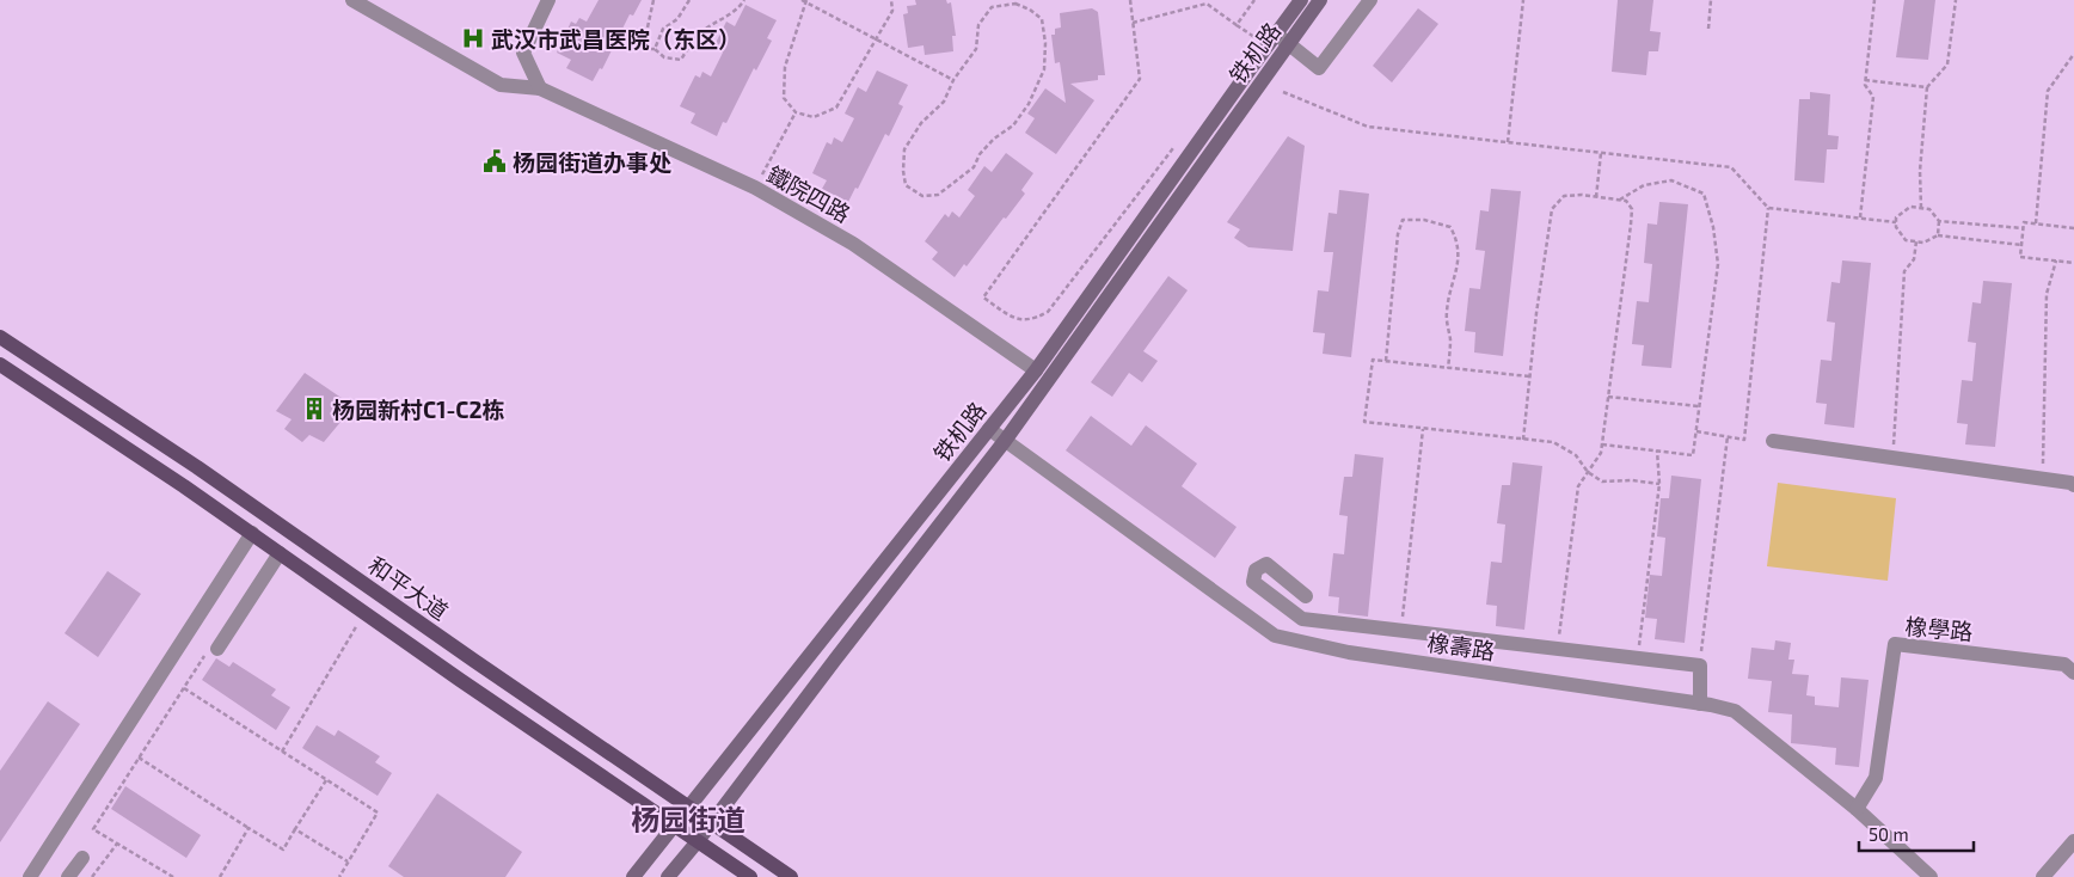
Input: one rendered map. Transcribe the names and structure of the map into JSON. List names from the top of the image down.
{
  "streets": {
    "main road": ["铁机路", "和平大道"],
    "street": ["鐵院四路", "橡學路", "橡壽路"]
  },
  "crossings": [
    ["铁机路", "鐵院四路"],
    ["铁机路", "和平大道"],
    ["铁机路", "橡壽路"],
    ["橡學路", "橡壽路"]
  ],
  "districts": ["杨园街道"],
  "places": {
    "hospital": ["武汉市武昌医院（东区）"],
    "public building": ["杨园街道办事处"],
    "building": ["杨园新村C1-C2栋"]
  },
  "scale_bar": "50 m"
}
